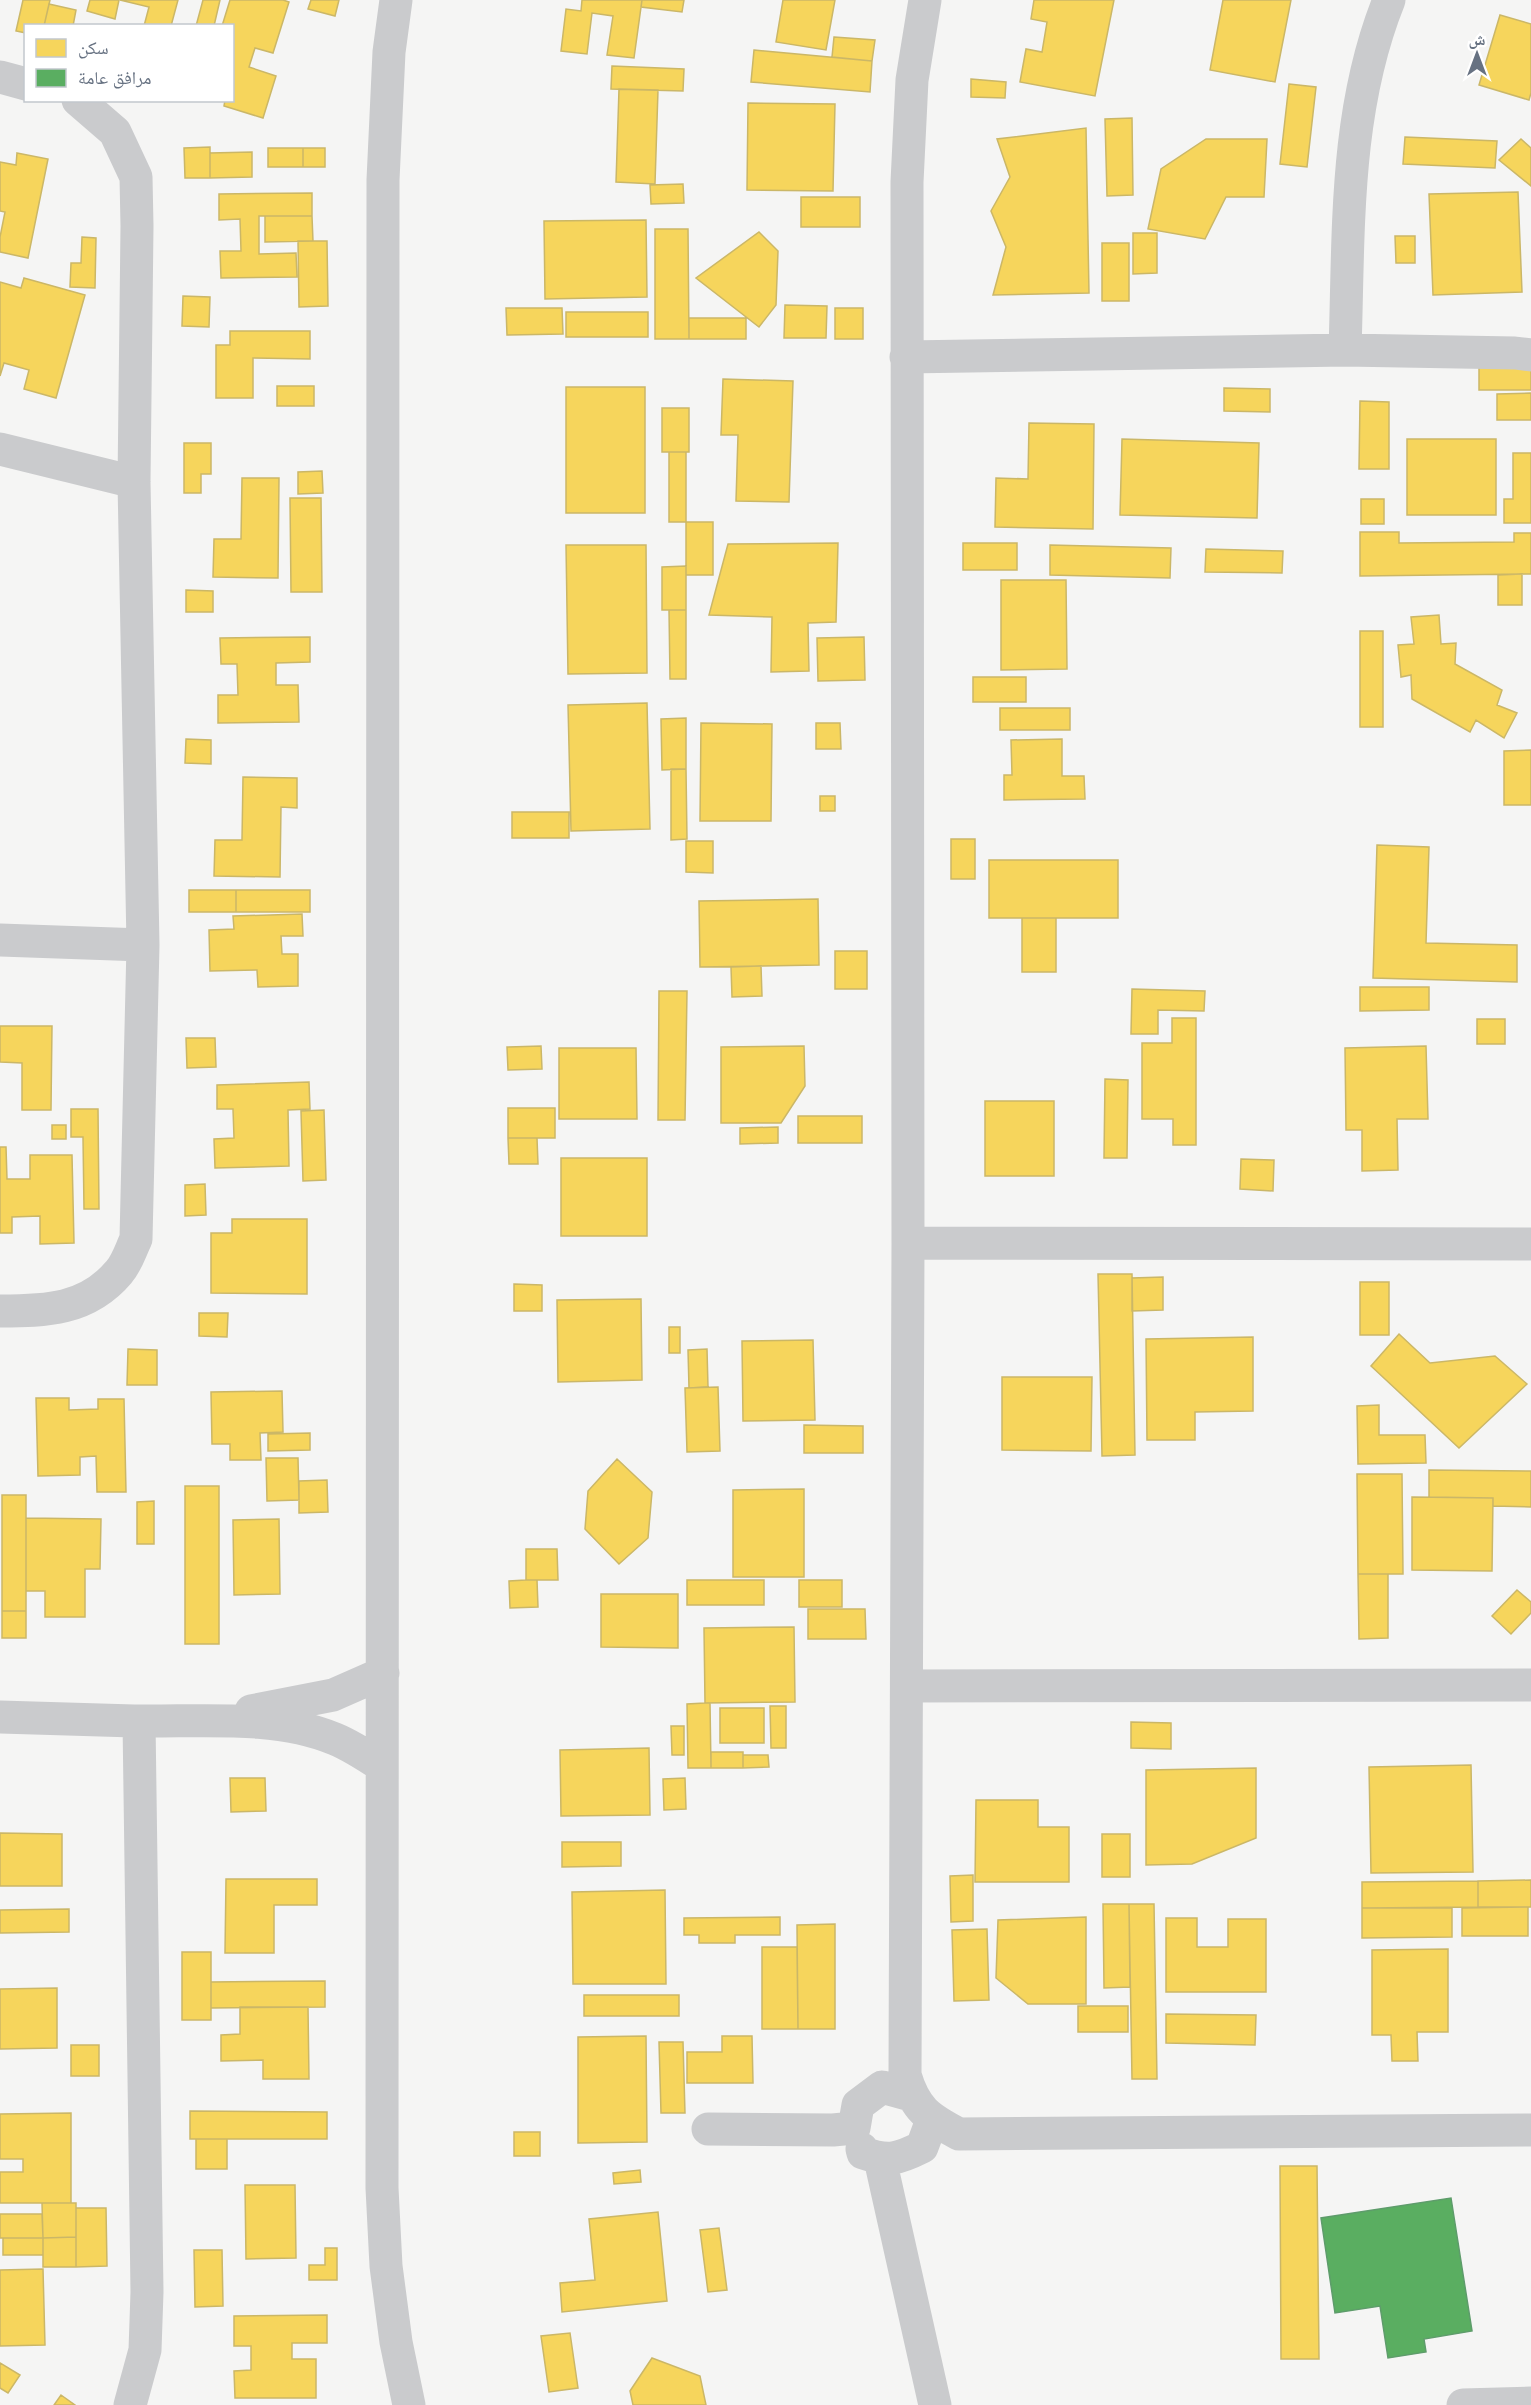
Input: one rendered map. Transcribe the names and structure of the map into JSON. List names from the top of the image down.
{
  "legend": ["سكن", "مرافق عامة"],
  "north": "top"
}
